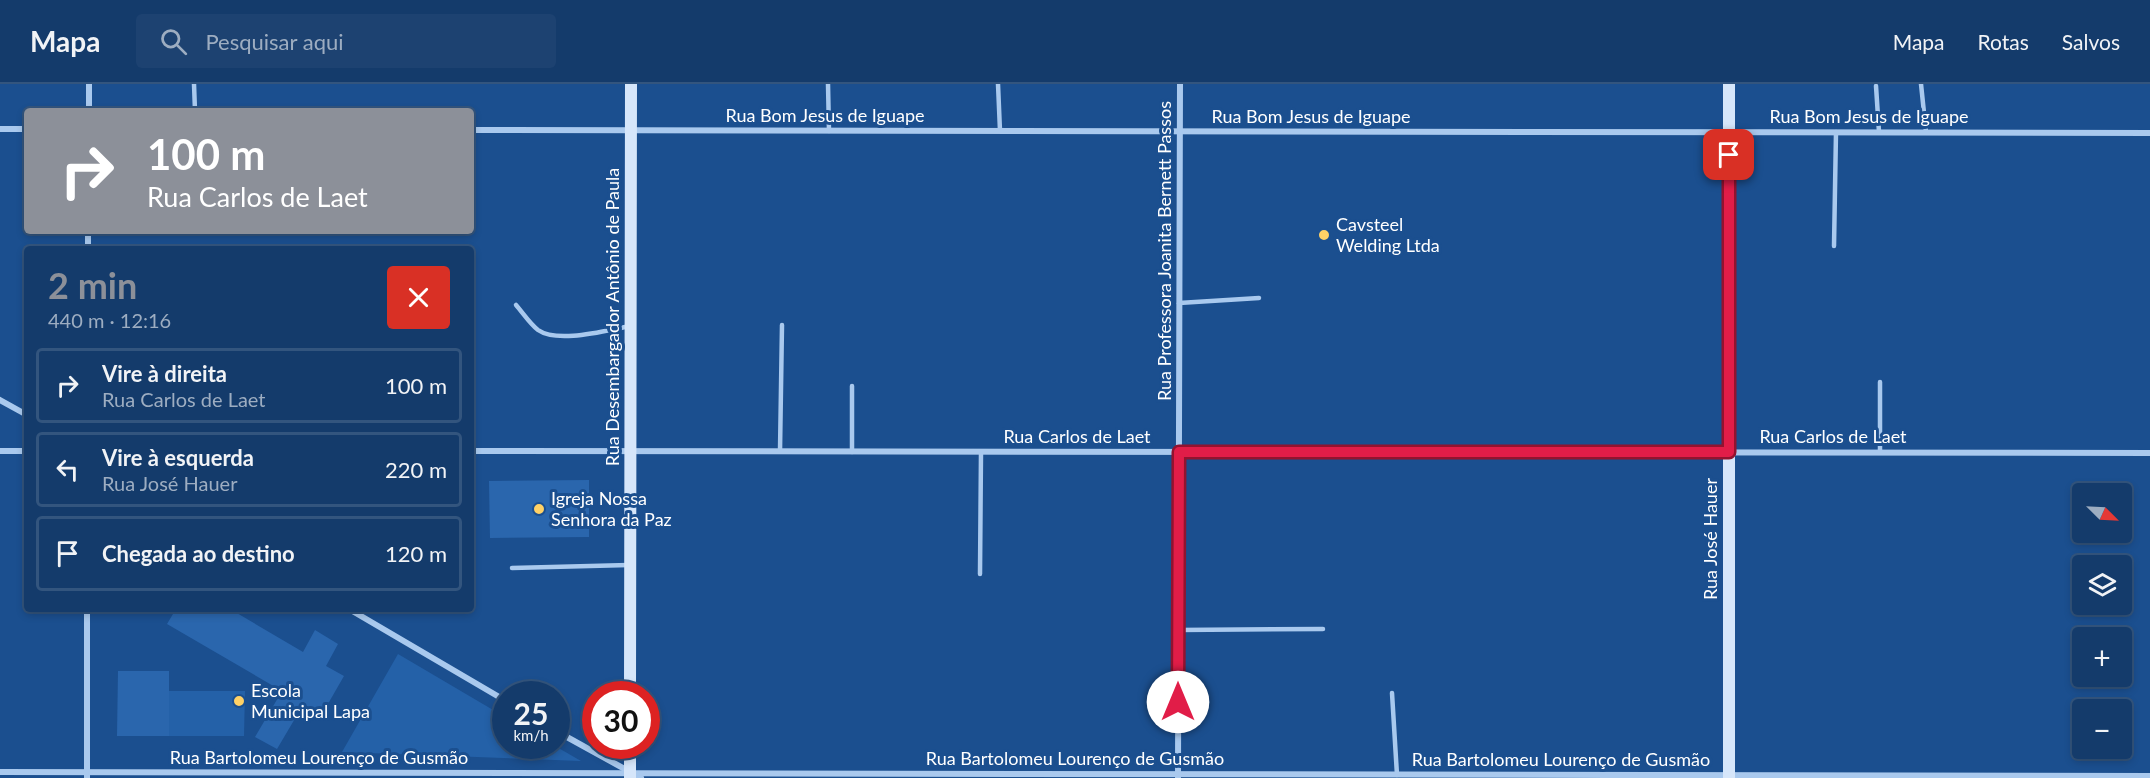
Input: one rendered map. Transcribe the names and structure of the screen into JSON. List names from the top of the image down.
{
  "streets": {
    "main road": ["Rua Desembargador Antônio de Paula", "Rua José Hauer"],
    "street": [
      "Rua Bom Jesus de Iguape",
      "Rua Professora Joanita Bernett Passos",
      "Rua Carlos de Laet",
      "Rua Bartolomeu Lourenço de Gusmão"
    ]
  },
  "crossings": [
    ["Rua Bom Jesus de Iguape", "Rua Professora Joanita Bernett Passos"],
    ["Rua Bom Jesus de Iguape", "Rua Desembargador Antônio de Paula"],
    ["Rua Bom Jesus de Iguape", "Rua José Hauer"],
    ["Rua Professora Joanita Bernett Passos", "Rua Carlos de Laet"],
    ["Rua Professora Joanita Bernett Passos", "Rua Bartolomeu Lourenço de Gusmão"],
    ["Rua Desembargador Antônio de Paula", "Rua Carlos de Laet"],
    ["Rua Carlos de Laet", "Rua José Hauer"],
    ["Rua José Hauer", "Rua Bartolomeu Lourenço de Gusmão"]
  ],
  "places": ["Cavsteel Welding Ltda", "Igreja Nossa Senhora da Paz", "Escola Municipal Lapa"],
  "north": "bottom right",
  "page": {
    "header": "Mapa",
    "search": "Pesquisar aqui",
    "nav": ["Mapa", "Rotas", "Salvos"],
    "turn": ["100 m", "Rua Carlos de Laet"],
    "heading": ["2 min", "440 m · 12:16"],
    "list": [
      {
        "name": "Vire à direita",
        "note": "Rua Carlos de Laet",
        "value": "100 m"
      },
      {
        "name": "Vire à esquerda",
        "note": "Rua José Hauer",
        "value": "220 m"
      },
      {
        "name": "Chegada ao destino",
        "value": "120 m"
      }
    ],
    "map_buttons": ["+", "−"],
    "speed": "25 km/h",
    "limit": "30"
  }
}
